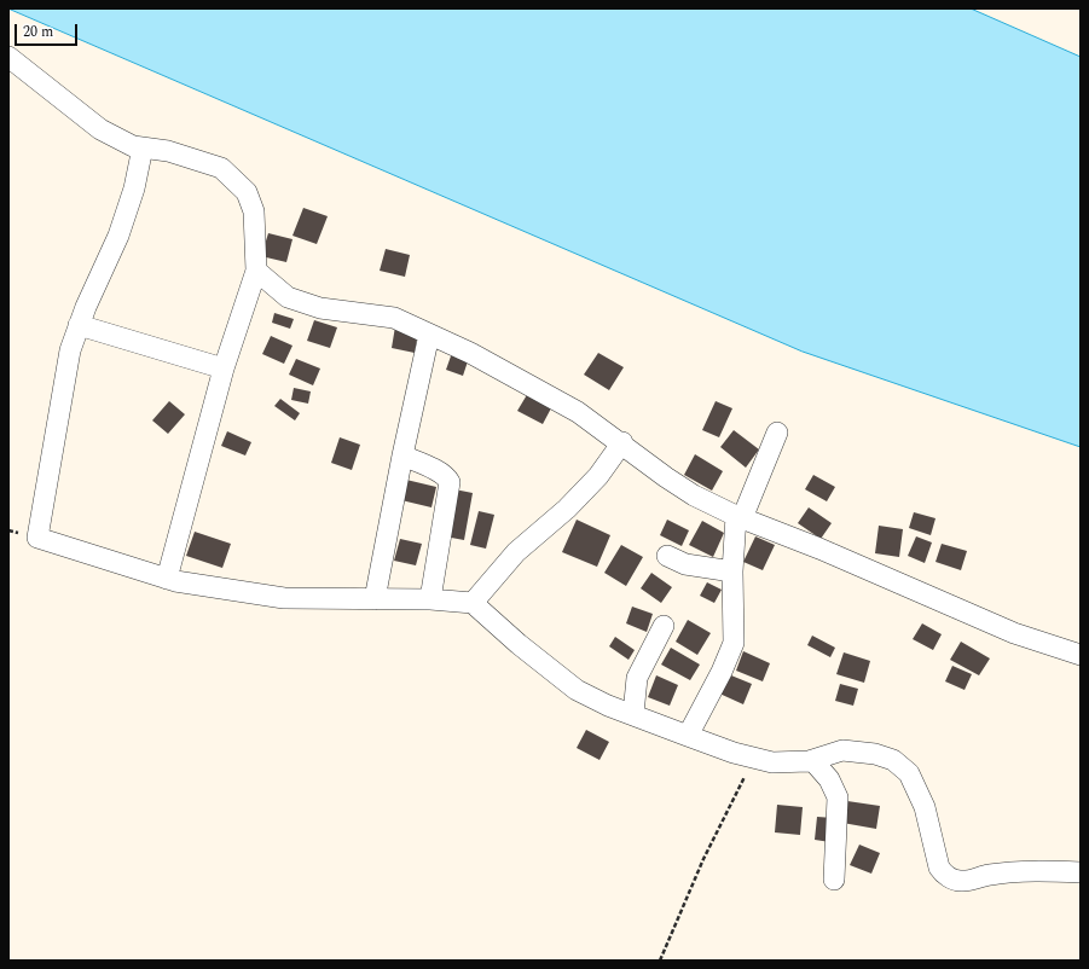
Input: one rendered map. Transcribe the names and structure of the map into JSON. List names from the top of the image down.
{
  "scale_bar": "20 m"
}
